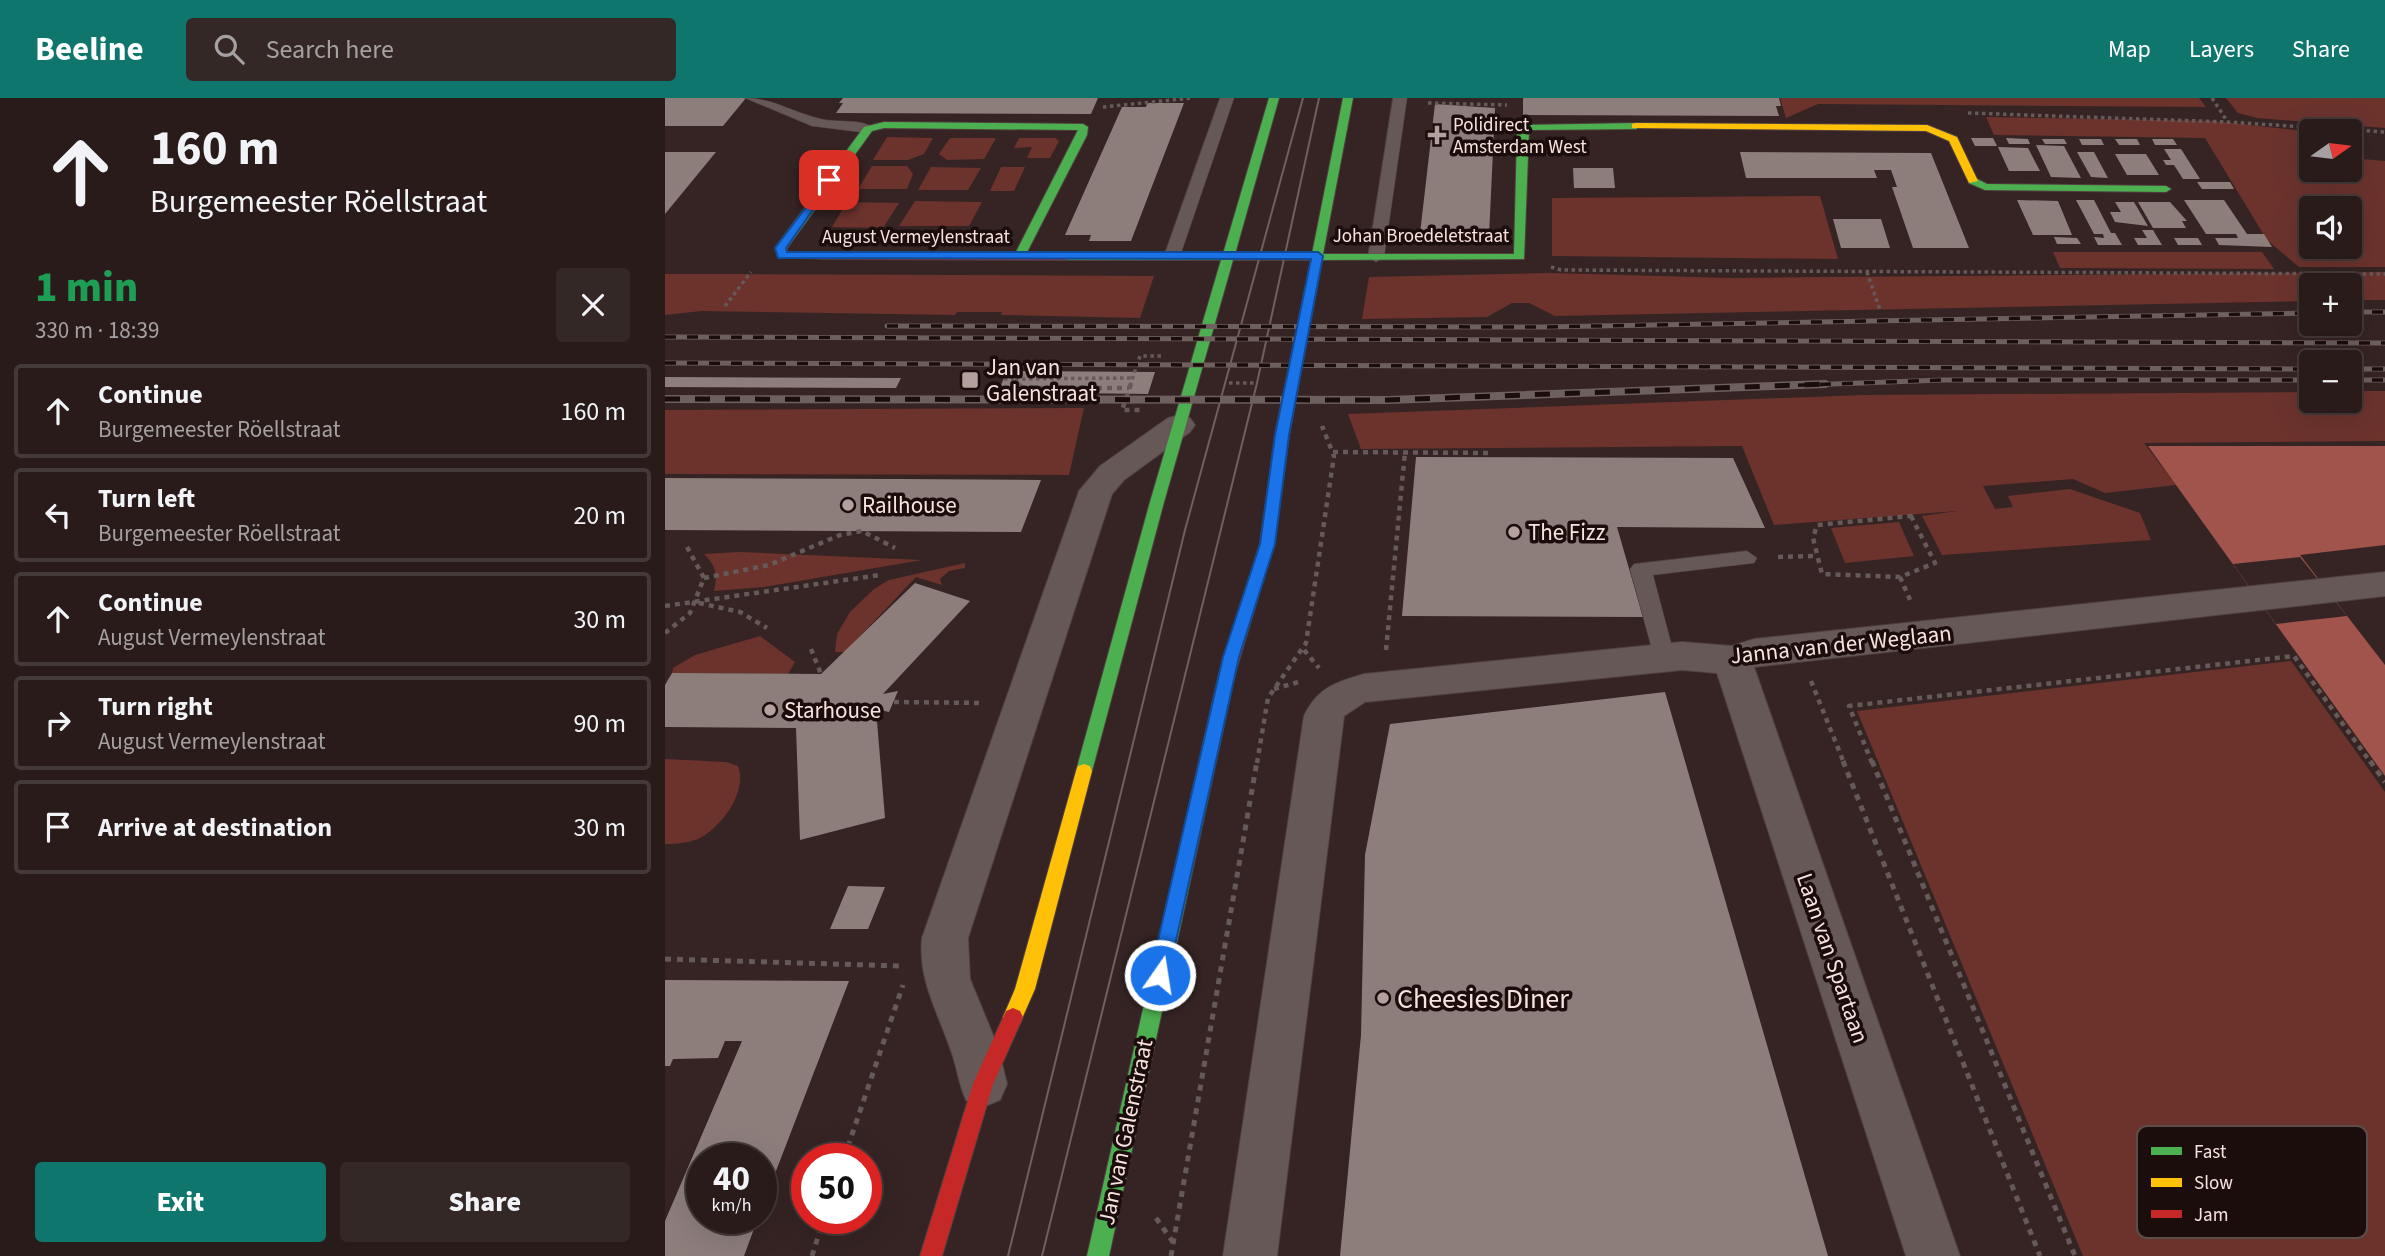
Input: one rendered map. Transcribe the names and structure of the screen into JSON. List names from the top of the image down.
{
  "streets": {
    "main road": ["Johan Broedeletstraat", "August Vermeylenstraat", "Jan van Galenstraat"],
    "street": ["Janna van der Weglaan", "Laan van Spartaan"]
  },
  "crossings": [
    ["Johan Broedeletstraat", "August Vermeylenstraat"],
    ["Johan Broedeletstraat", "Jan van Galenstraat"],
    ["Janna van der Weglaan", "Laan van Spartaan"]
  ],
  "places": {
    "health": ["Polidirect Amsterdam West"],
    "transit": ["Jan van Galenstraat"],
    "other": [
      "Railhouse",
      "The Fizz",
      "Starhouse",
      "Cheesies Diner"
    ]
  },
  "legend": ["Fast", "Slow", "Jam"],
  "north": "right",
  "page": {
    "header": "Beeline",
    "search": "Search here",
    "nav": ["Map", "Layers", "Share"],
    "turn": ["160 m", "Burgemeester Röellstraat"],
    "map_buttons": ["+", "−"],
    "heading": ["1 min", "330 m · 18:39"],
    "list": [
      {
        "name": "Continue",
        "note": "Burgemeester Röellstraat",
        "value": "160 m"
      },
      {
        "name": "Turn left",
        "note": "Burgemeester Röellstraat",
        "value": "20 m"
      },
      {
        "name": "Continue",
        "note": "August Vermeylenstraat",
        "value": "30 m"
      },
      {
        "name": "Turn right",
        "note": "August Vermeylenstraat",
        "value": "90 m"
      },
      {
        "name": "Arrive at destination",
        "value": "30 m"
      }
    ],
    "speed": "40 km/h",
    "limit": "50",
    "buttons": ["Exit", "Share"]
  }
}
